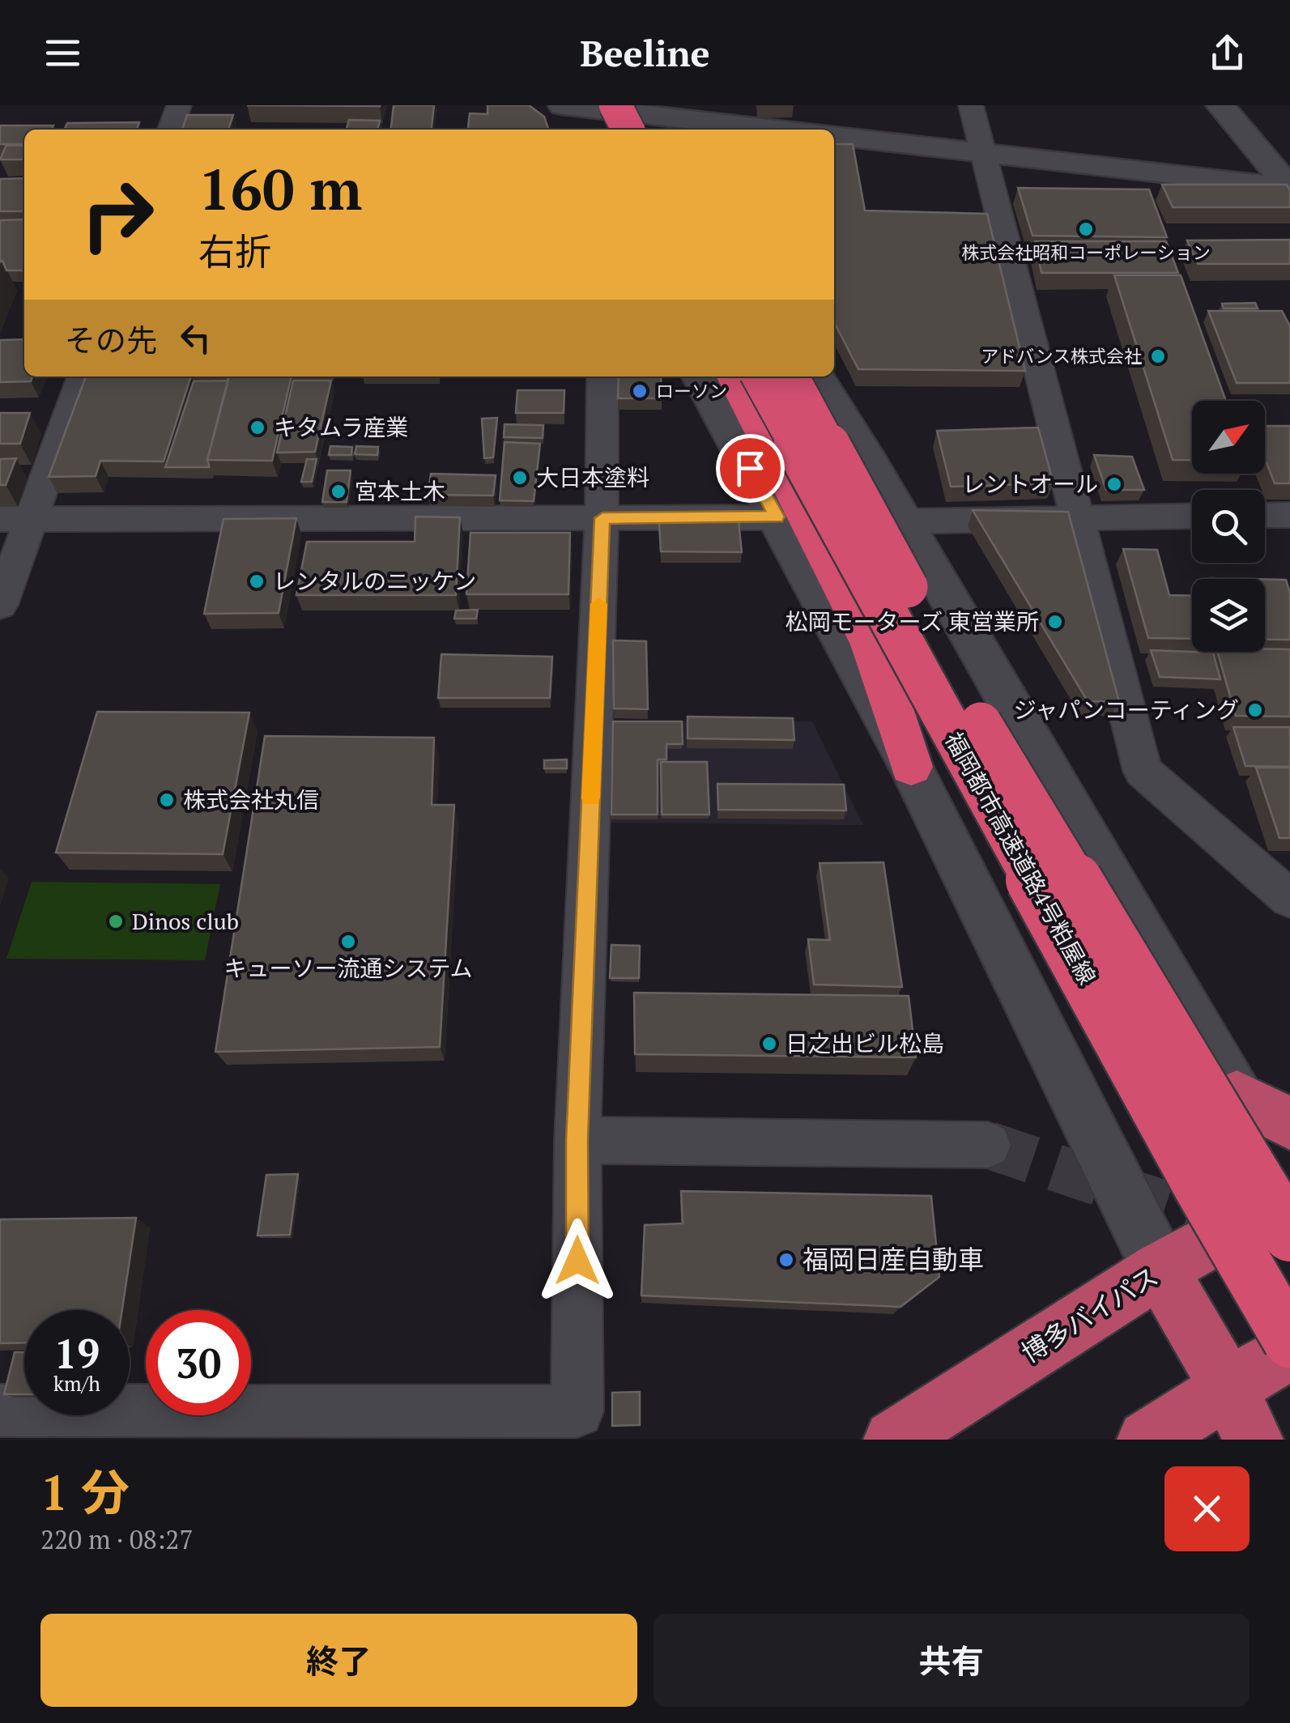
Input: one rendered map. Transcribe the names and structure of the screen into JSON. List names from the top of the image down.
{
  "streets": {
    "highway": ["福岡都市高速道路4号粕屋線", "博多バイパス"]
  },
  "places": [
    "株式会社昭和コーポレーション",
    "アドバンス株式会社",
    "ローソン",
    "キタムラ産業",
    "大日本塗料",
    "レントオール",
    "宮本土木",
    "レンタルのニッケン",
    "松岡モーターズ 東営業所",
    "ジャパンコーティング",
    "株式会社丸信",
    "Dinos club",
    "キューソー流通システム",
    "日之出ビル松島",
    "福岡日産自動車"
  ],
  "north": "top right",
  "page": {
    "header": "Beeline",
    "turn": ["160 m", "右折"],
    "then": "その先",
    "speed": "19 km/h",
    "limit": "30",
    "heading": ["1 分", "220 m · 08:27"],
    "buttons": ["終了", "共有"]
  }
}
